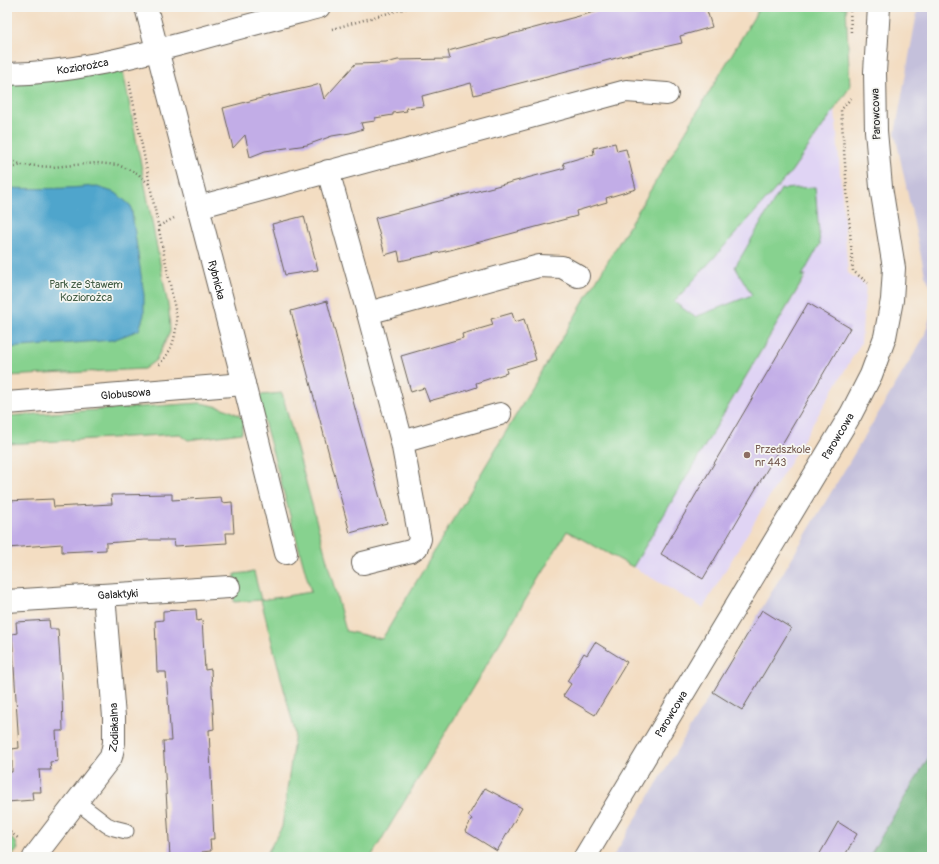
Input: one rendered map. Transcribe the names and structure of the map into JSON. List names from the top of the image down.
{
  "streets": {
    "street": [
      "Koziorożca",
      "Parowcowa",
      "Rybnicka",
      "Globusowa",
      "Galaktyki",
      "Zodiakalna"
    ]
  },
  "crossings": [
    ["Koziorożca", "Rybnicka"],
    ["Rybnicka", "Globusowa"],
    ["Galaktyki", "Zodiakalna"]
  ],
  "parks": ["Park ze Stawem Koziorożca"],
  "places": ["Przedszkole nr 443"]
}
